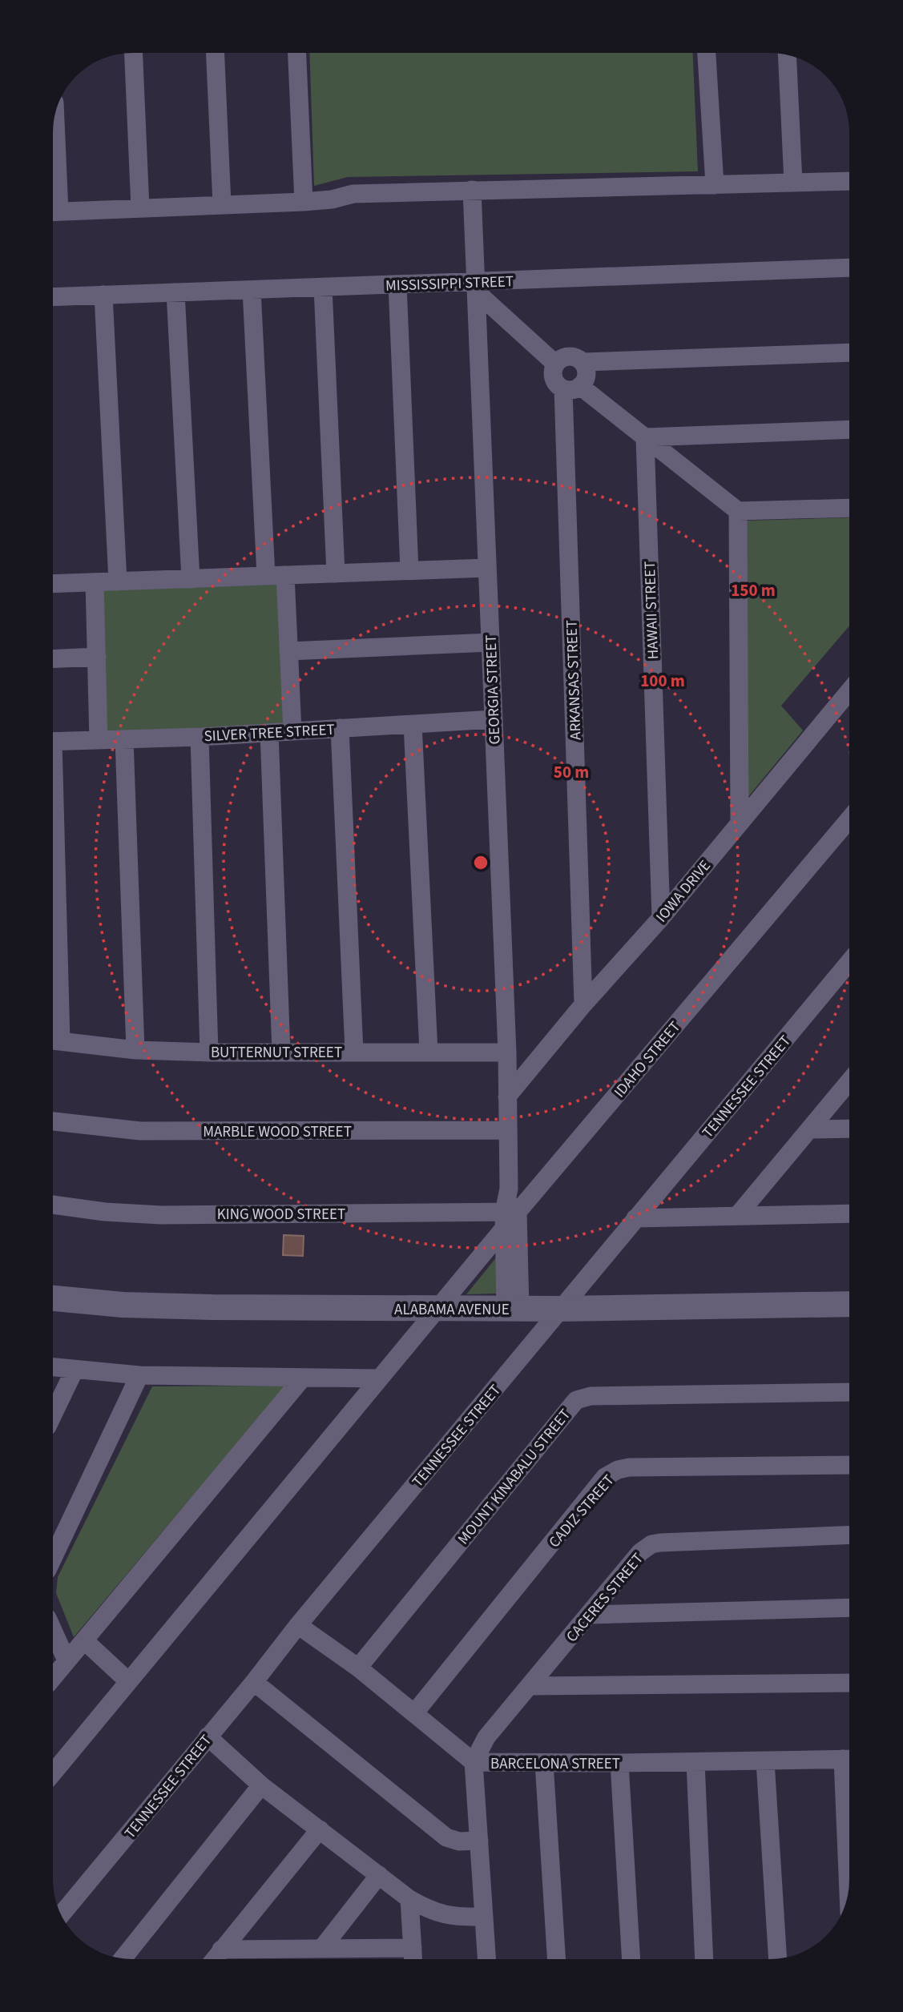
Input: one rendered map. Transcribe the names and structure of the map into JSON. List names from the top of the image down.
{
  "streets": {
    "street": [
      "MISSISSIPPI STREET",
      "HAWAII STREET",
      "ARKANSAS STREET",
      "GEORGIA STREET",
      "SILVER TREE STREET",
      "IOWA DRIVE",
      "BUTTERNUT STREET",
      "IDAHO STREET",
      "TENNESSEE STREET",
      "MARBLE WOOD STREET",
      "KING WOOD STREET",
      "ALABAMA AVENUE",
      "MOUNT KINABALU STREET",
      "CADIZ STREET",
      "CACERES STREET",
      "BARCELONA STREET"
    ]
  },
  "crossings": [
    ["MISSISSIPPI STREET", "GEORGIA STREET"],
    ["HAWAII STREET", "IOWA DRIVE"],
    ["ARKANSAS STREET", "IOWA DRIVE"],
    ["GEORGIA STREET", "SILVER TREE STREET"],
    ["GEORGIA STREET", "IOWA DRIVE"],
    ["GEORGIA STREET", "BUTTERNUT STREET"],
    ["GEORGIA STREET", "IDAHO STREET"],
    ["GEORGIA STREET", "MARBLE WOOD STREET"],
    ["GEORGIA STREET", "KING WOOD STREET"],
    ["GEORGIA STREET", "ALABAMA AVENUE"],
    ["IDAHO STREET", "KING WOOD STREET"],
    ["IDAHO STREET", "ALABAMA AVENUE"],
    ["TENNESSEE STREET", "ALABAMA AVENUE"],
    ["TENNESSEE STREET", "BARCELONA STREET"],
    ["MOUNT KINABALU STREET", "BARCELONA STREET"],
    ["CADIZ STREET", "BARCELONA STREET"],
    ["CACERES STREET", "BARCELONA STREET"]
  ],
  "rings": ["150 m", "100 m", "50 m"]
}
